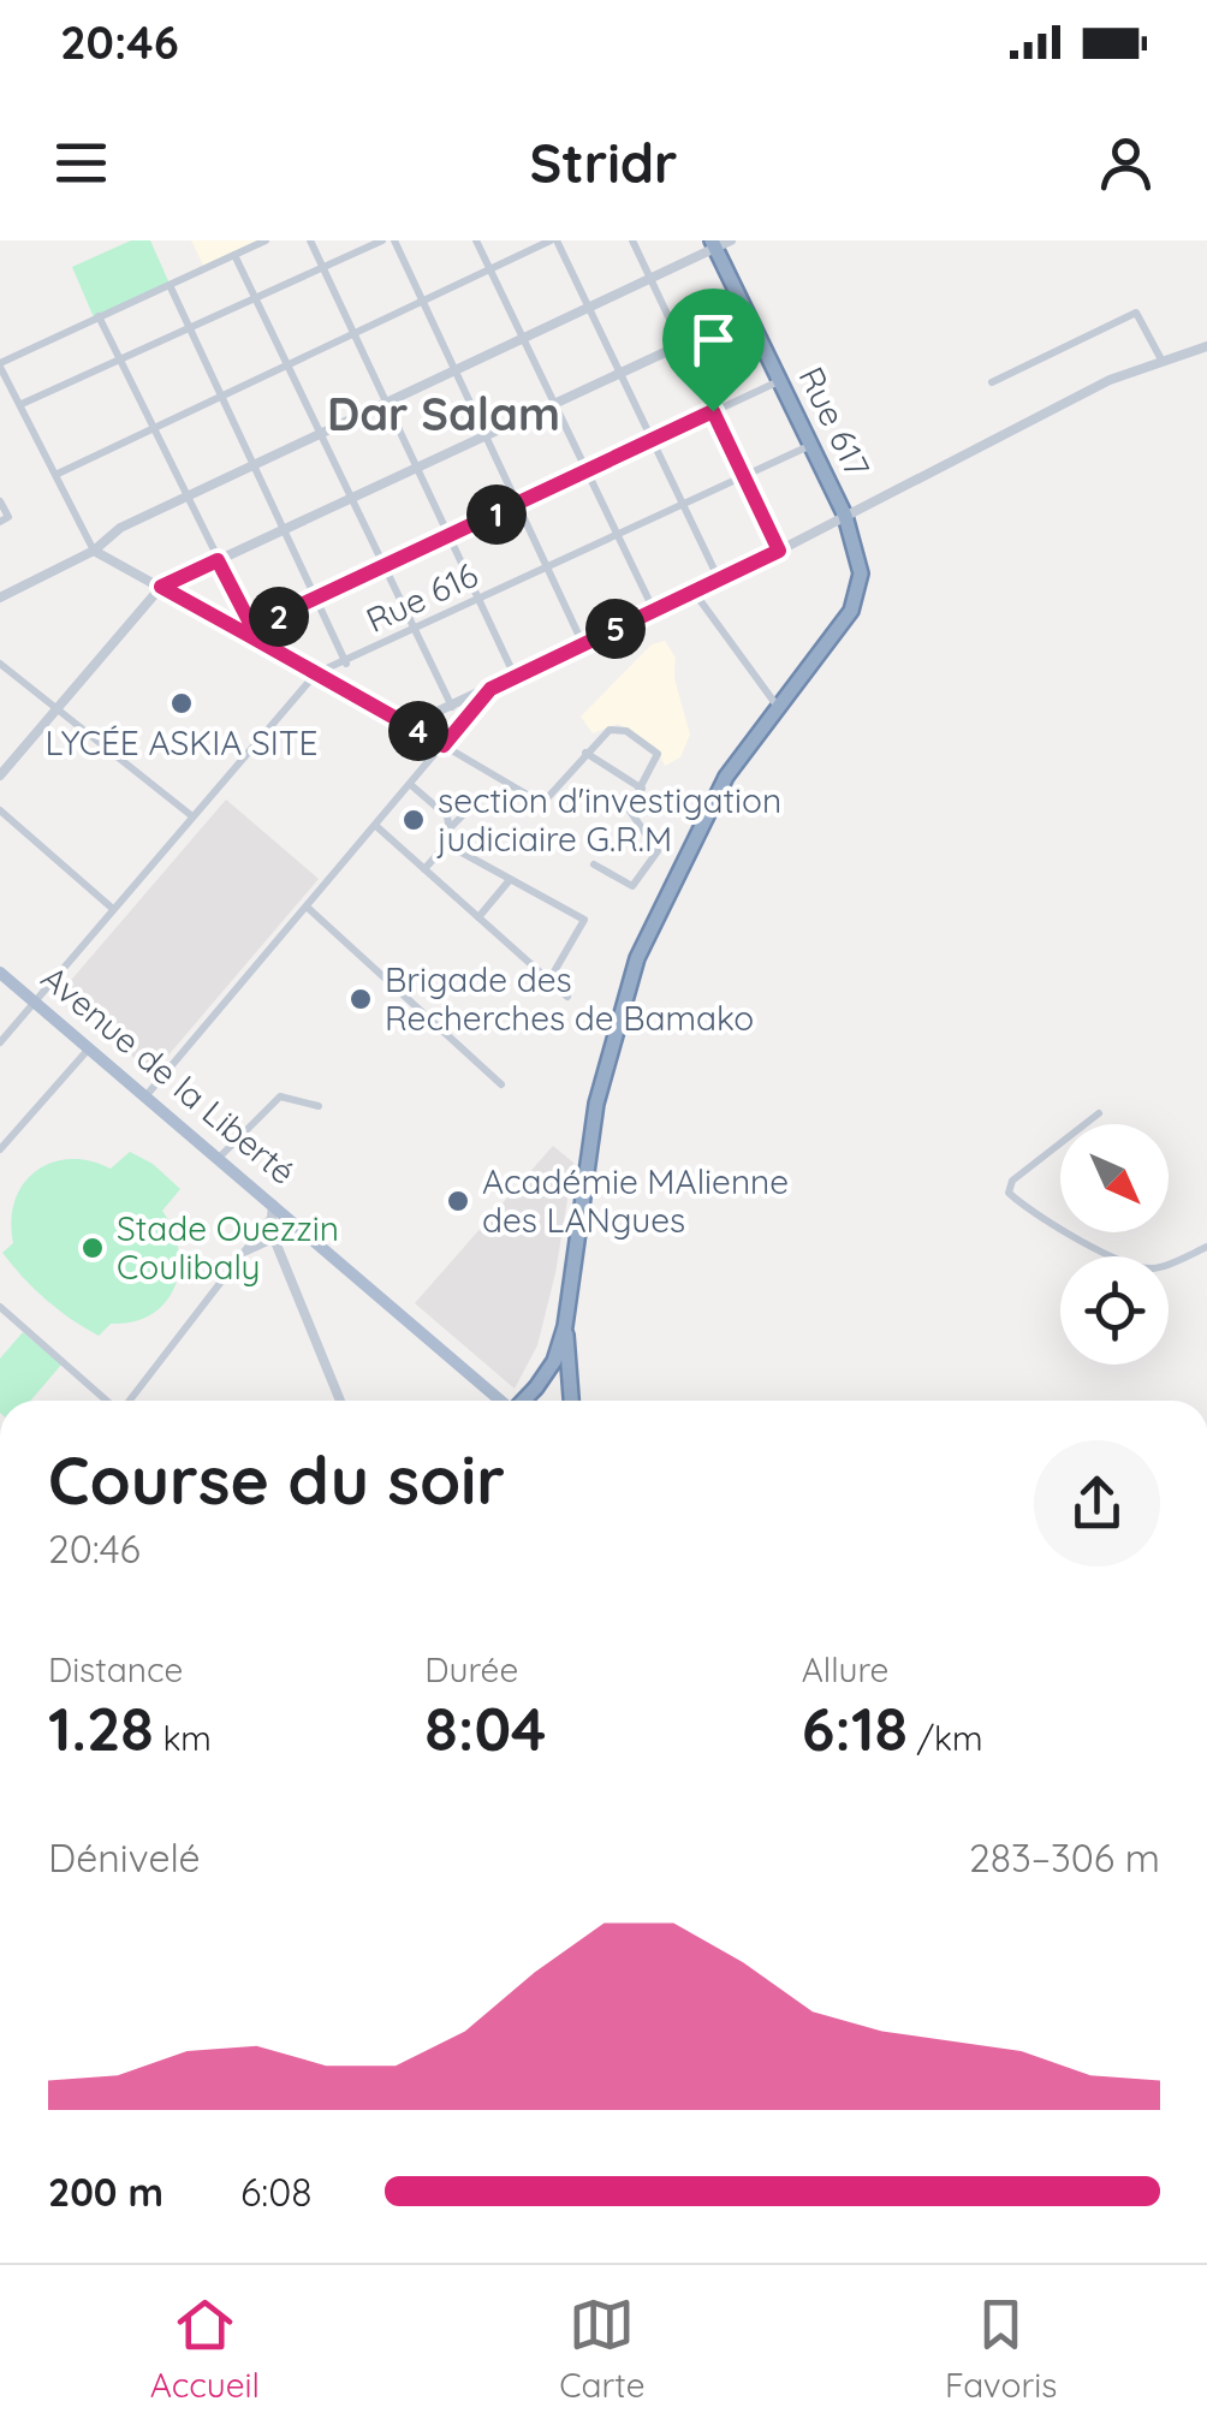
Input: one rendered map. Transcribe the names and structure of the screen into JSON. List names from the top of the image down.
{
  "streets": {
    "highway": ["Rue 617"],
    "main road": ["Avenue de la Liberté"],
    "street": ["Rue 616"]
  },
  "crossings": [
    ["Rue 617", "Rue 616"]
  ],
  "districts": ["Dar Salam"],
  "places": [
    "LYCÉE ASKIA SITE",
    "section d'investigation judiciaire G.R.M",
    "Brigade des Recherches de Bamako",
    "Académie MAlienne des LANgues",
    "Stade Ouezzin Coulibaly"
  ],
  "north": "bottom right",
  "page": {
    "status": "20:46",
    "header": "Stridr",
    "pins": [
      "1",
      "2",
      "5",
      "4"
    ],
    "heading": ["Course du soir", "20:46"],
    "stats": [
      ["Distance", "1.28 km"],
      ["Durée", "8:04"],
      ["Allure", "6:18 /km"]
    ],
    "chart": ["Dénivelé", "283–306 m"],
    "list": [
      {
        "name": "200 m",
        "note": "6:08"
      }
    ],
    "tabs": ["Accueil", "Carte", "Favoris"]
  }
}
